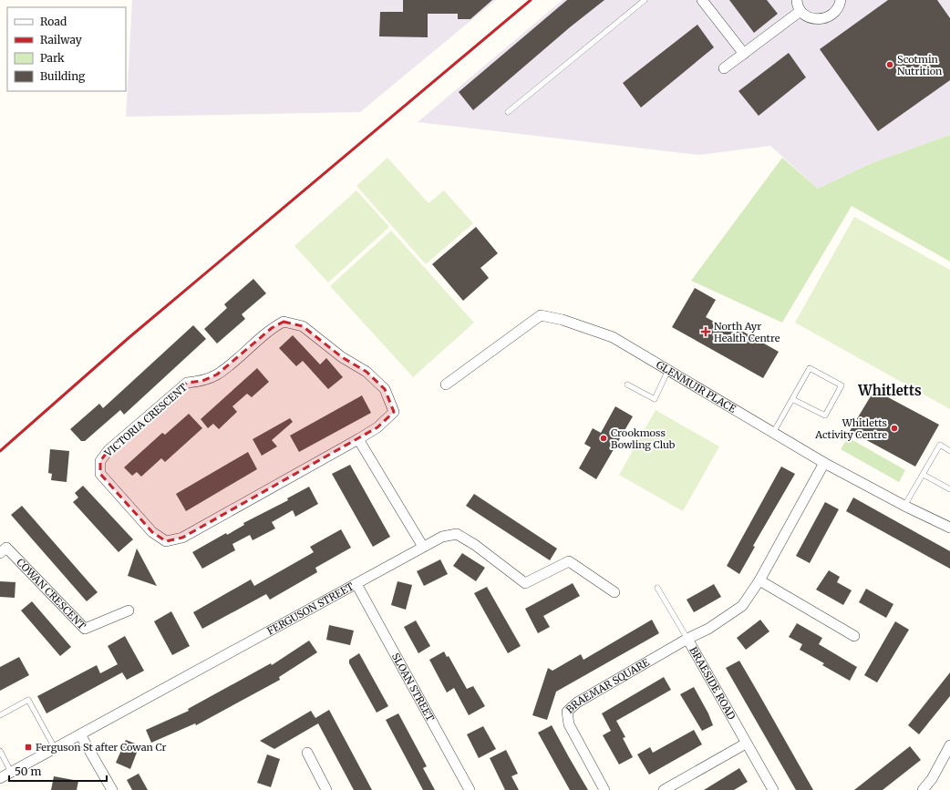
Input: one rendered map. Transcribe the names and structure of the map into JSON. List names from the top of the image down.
{
  "streets": {
    "street": [
      "GLENMUIR PLACE",
      "VICTORIA CRESCENT",
      "COWAN CRESCENT",
      "FERGUSON STREET",
      "BRAESIDE ROAD",
      "SLOAN STREET",
      "BRAEMAR SQUARE"
    ]
  },
  "crossings": [
    ["GLENMUIR PLACE", "BRAESIDE ROAD"],
    ["FERGUSON STREET", "SLOAN STREET"],
    ["BRAESIDE ROAD", "BRAEMAR SQUARE"]
  ],
  "districts": ["Whitletts"],
  "places": {
    "other": ["Scotmin Nutrition", "Whitletts Activity Centre", "Crookmoss Bowling Club"],
    "health": ["North Ayr Health Centre"],
    "transit": ["Ferguson St after Cowan Cr"]
  },
  "legend": [
    "Road",
    "Railway",
    "Park",
    "Building"
  ],
  "scale_bar": "50 m"
}
